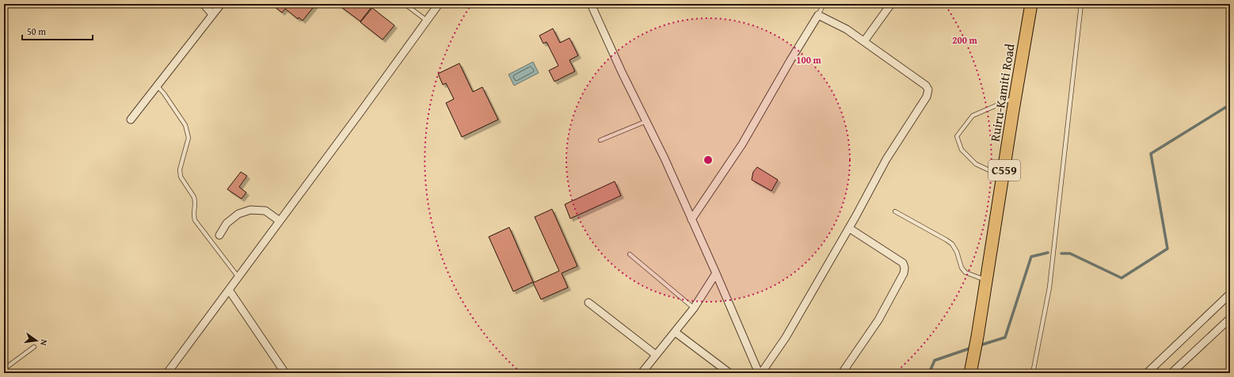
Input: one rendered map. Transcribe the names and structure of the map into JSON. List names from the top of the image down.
{
  "streets": {
    "main road": ["Ruiru-Kamiti Road", "C559"]
  },
  "scale_bar": "50 m",
  "north": "right",
  "rings": ["200 m", "100 m"]
}
